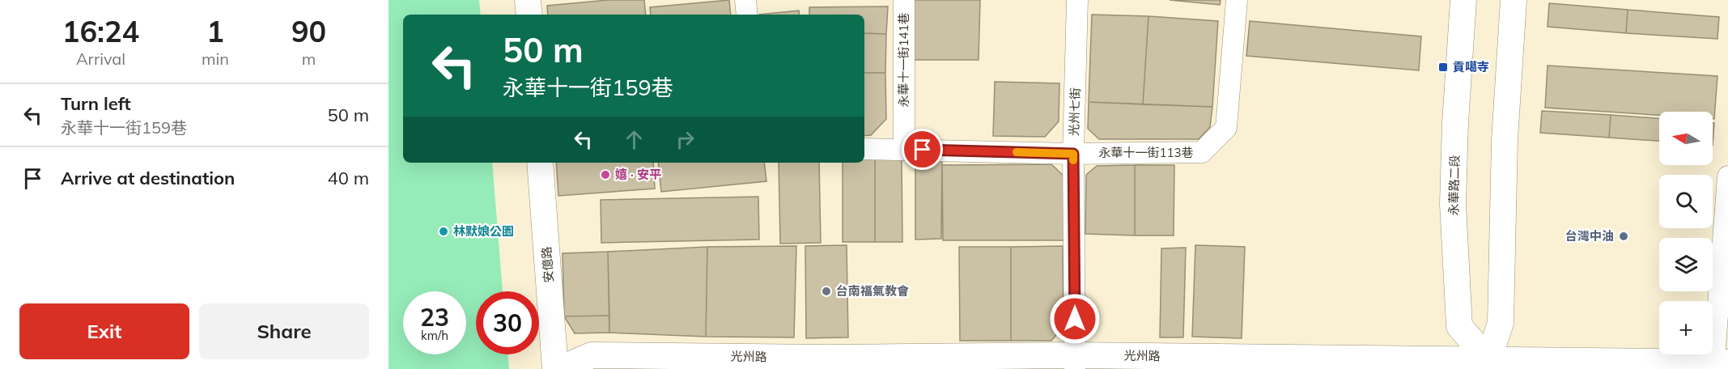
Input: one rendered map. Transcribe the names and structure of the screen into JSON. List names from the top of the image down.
{
  "streets": {
    "street": [
      "永華十一街141巷",
      "光州七街",
      "永華十一街113巷",
      "永華路二段",
      "安億路",
      "光州路"
    ]
  },
  "crossings": [
    ["永華十一街141巷", "永華十一街113巷"],
    ["光州七街", "永華十一街113巷"],
    ["光州七街", "光州路"],
    ["永華路二段", "光州路"]
  ],
  "places": {
    "transit": ["貢噶寺"],
    "other": [
      "嬉 · 安平",
      "林默娘公園",
      "台灣中油",
      "台南福氣教會"
    ]
  },
  "north": "left",
  "page": {
    "eta": [
      "16:24",
      "Arrival",
      "1",
      "min",
      "90",
      "m"
    ],
    "turn": ["50 m", "永華十一街159巷"],
    "list": [
      {
        "name": "Turn left",
        "note": "永華十一街159巷",
        "value": "50 m"
      },
      {
        "name": "Arrive at destination",
        "value": "40 m"
      }
    ],
    "map_buttons": "+",
    "speed": "23 km/h",
    "limit": "30",
    "buttons": ["Exit", "Share"]
  }
}
